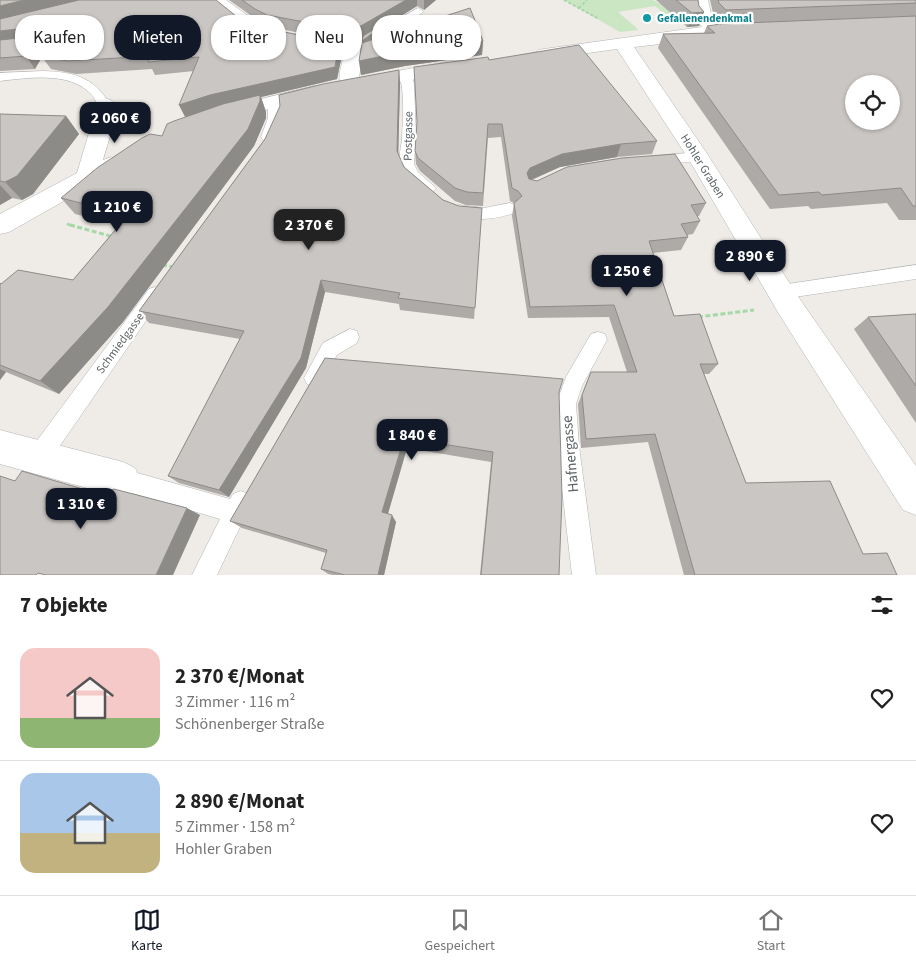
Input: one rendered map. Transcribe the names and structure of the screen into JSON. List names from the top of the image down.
{
  "streets": {
    "street": ["Hohler Graben"],
    "lane": ["Postgasse", "Schmiedgasse", "Hafnergasse"]
  },
  "places": ["Gefallenendenkmal"],
  "page": {
    "chip": [
      "Kaufen",
      "Mieten",
      "Filter",
      "Neu",
      "Wohnung"
    ],
    "price": [
      "2 060 €",
      "1 210 €",
      "2 370 €",
      "2 890 €",
      "1 250 €",
      "1 840 €",
      "1 310 €"
    ],
    "heading": "7 Objekte",
    "list": [
      {
        "name": "2 370 €/Monat",
        "note": "3 Zimmer · 116 m² · Schönenberger Straße"
      },
      {
        "name": "2 890 €/Monat",
        "note": "5 Zimmer · 158 m² · Hohler Graben"
      }
    ],
    "tabs": ["Karte", "Gespeichert", "Start"]
  }
}
